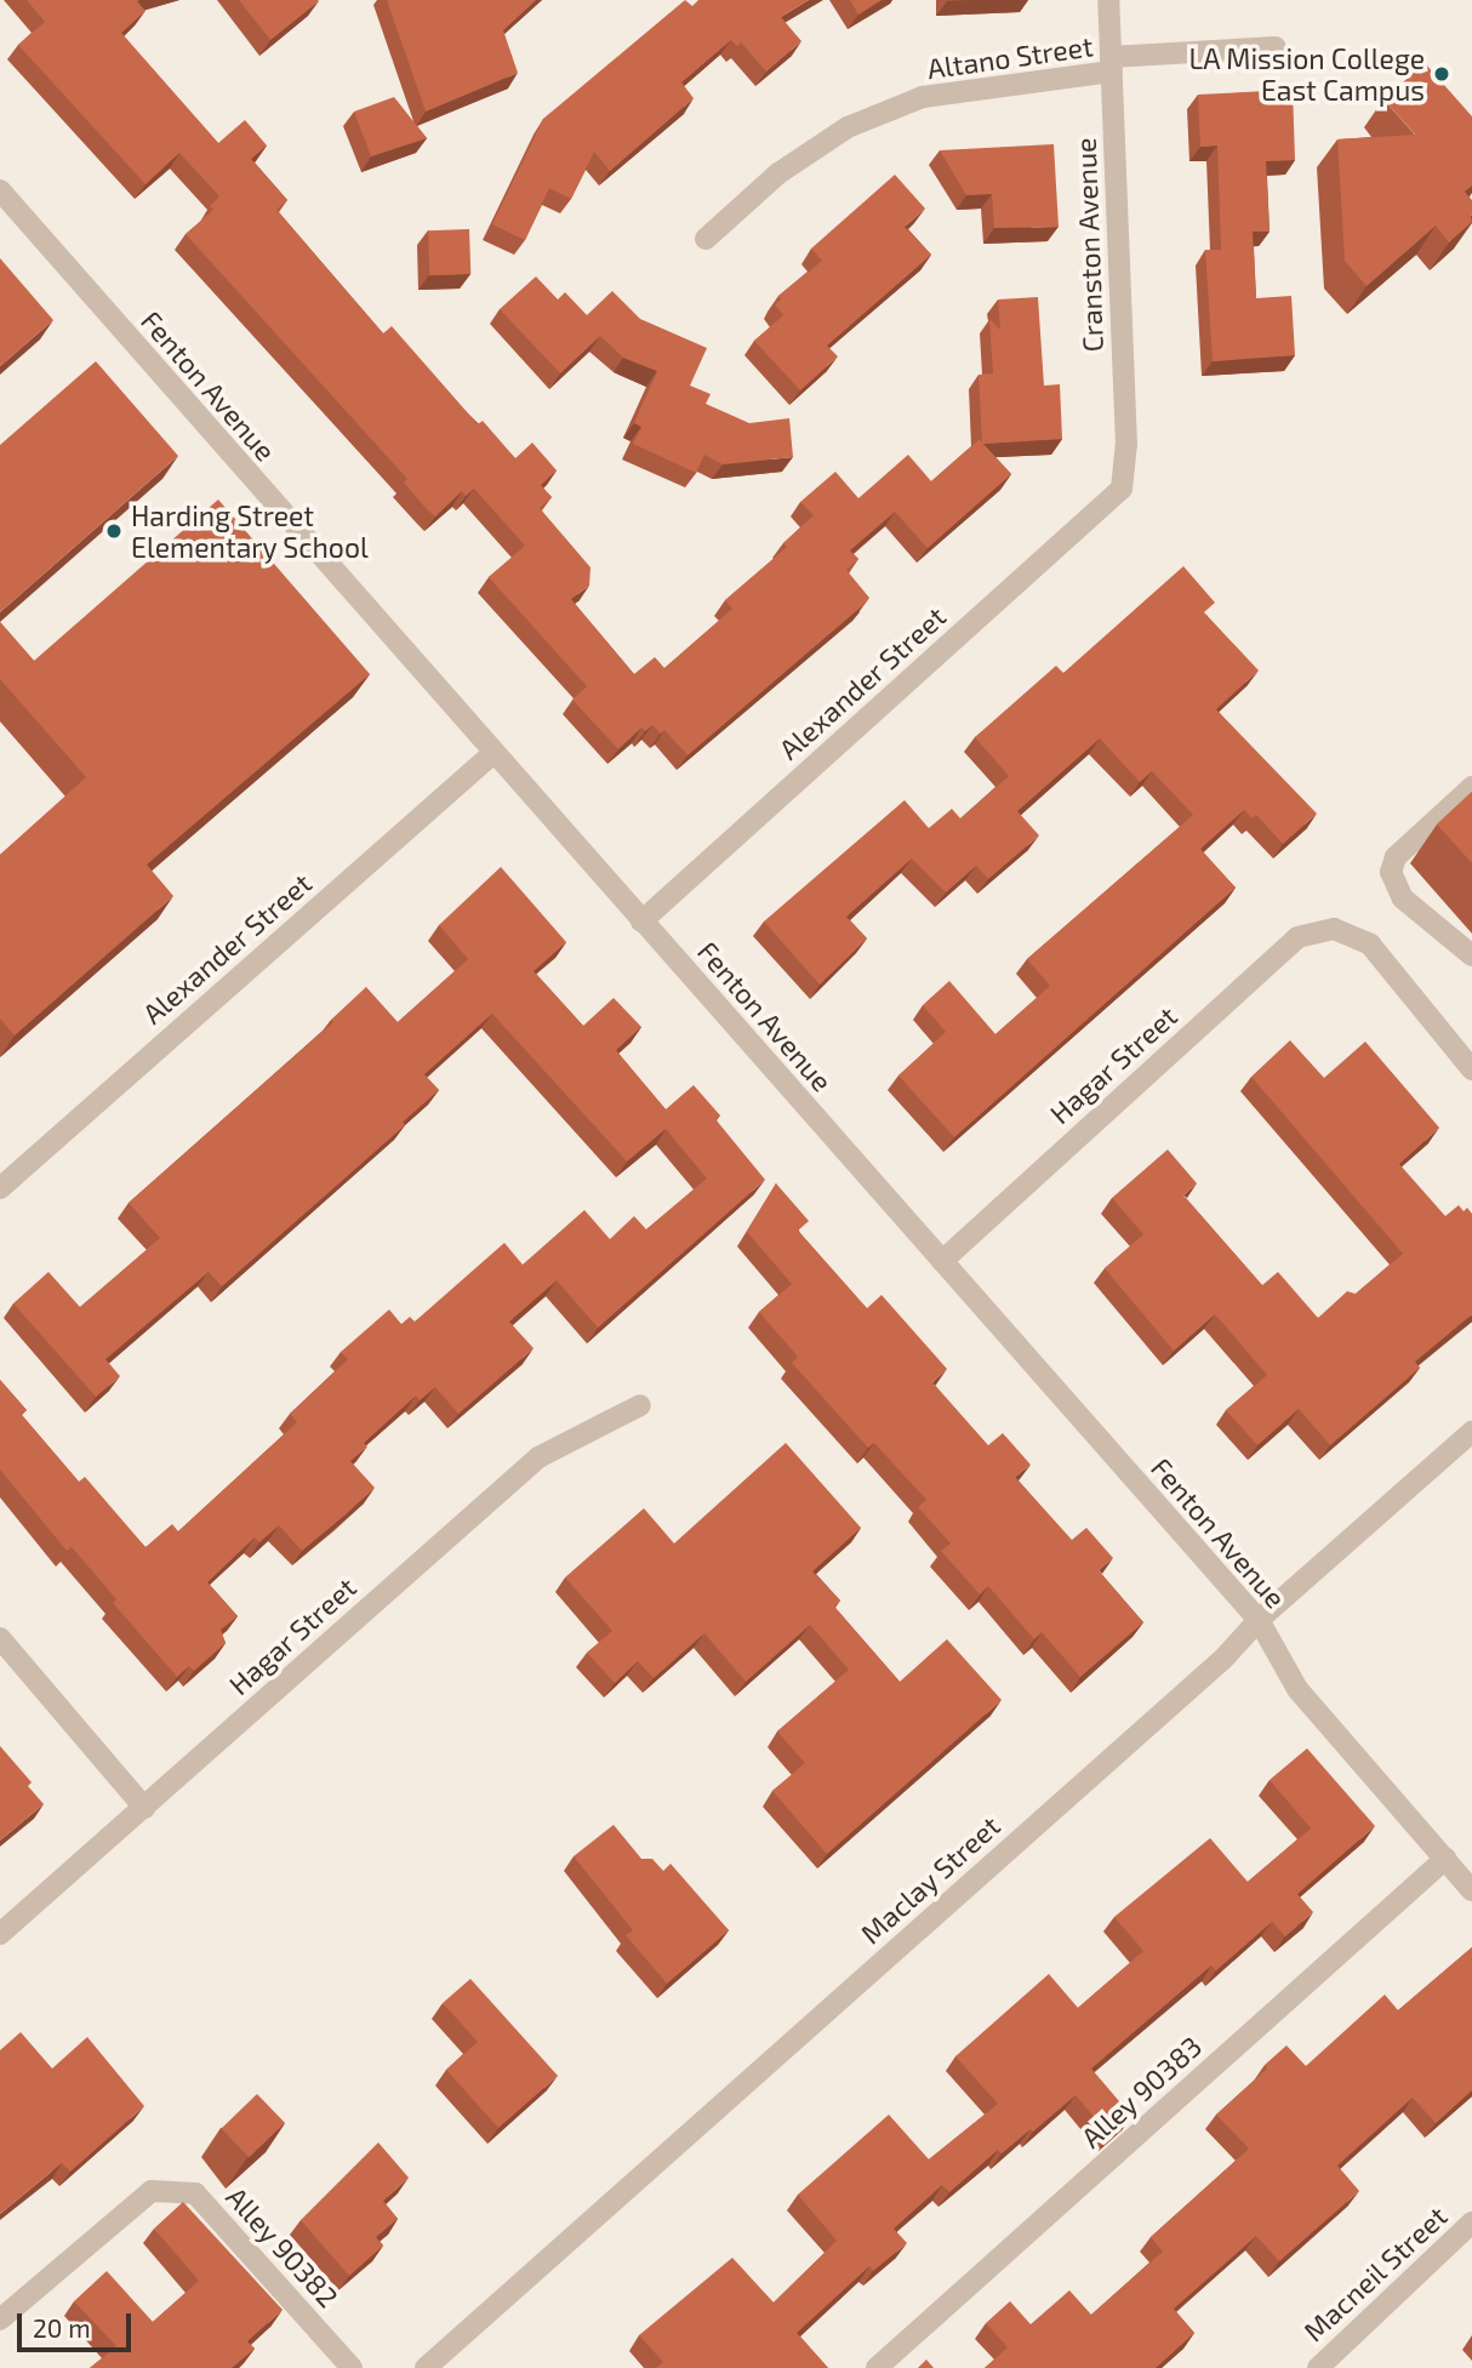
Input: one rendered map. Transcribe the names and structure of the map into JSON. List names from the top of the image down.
{
  "streets": {
    "street": [
      "Altano Street",
      "Cranston Avenue",
      "Fenton Avenue",
      "Alexander Street",
      "Hagar Street",
      "Maclay Street",
      "Alley 90383",
      "Alley 90382",
      "Macneil Street"
    ]
  },
  "crossings": [
    ["Altano Street", "Cranston Avenue"],
    ["Cranston Avenue", "Alexander Street"],
    ["Fenton Avenue", "Alexander Street"],
    ["Fenton Avenue", "Hagar Street"],
    ["Fenton Avenue", "Maclay Street"],
    ["Fenton Avenue", "Alley 90383"]
  ],
  "places": ["LA Mission College East Campus", "Harding Street Elementary School"],
  "scale_bar": "20 m"
}
